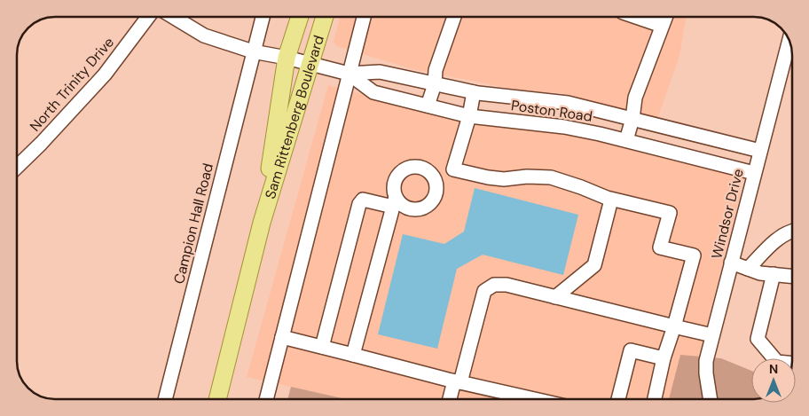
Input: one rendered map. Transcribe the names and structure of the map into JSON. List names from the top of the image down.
{
  "streets": {
    "main road": ["Sam Rittenberg Boulevard"],
    "street": [
      "North Trinity Drive",
      "Poston Road",
      "Windsor Drive",
      "Campion Hall Road"
    ]
  },
  "crossings": [
    ["Poston Road", "Sam Rittenberg Boulevard"],
    ["Poston Road", "Windsor Drive"],
    ["Poston Road", "Campion Hall Road"]
  ],
  "north": "top"
}
